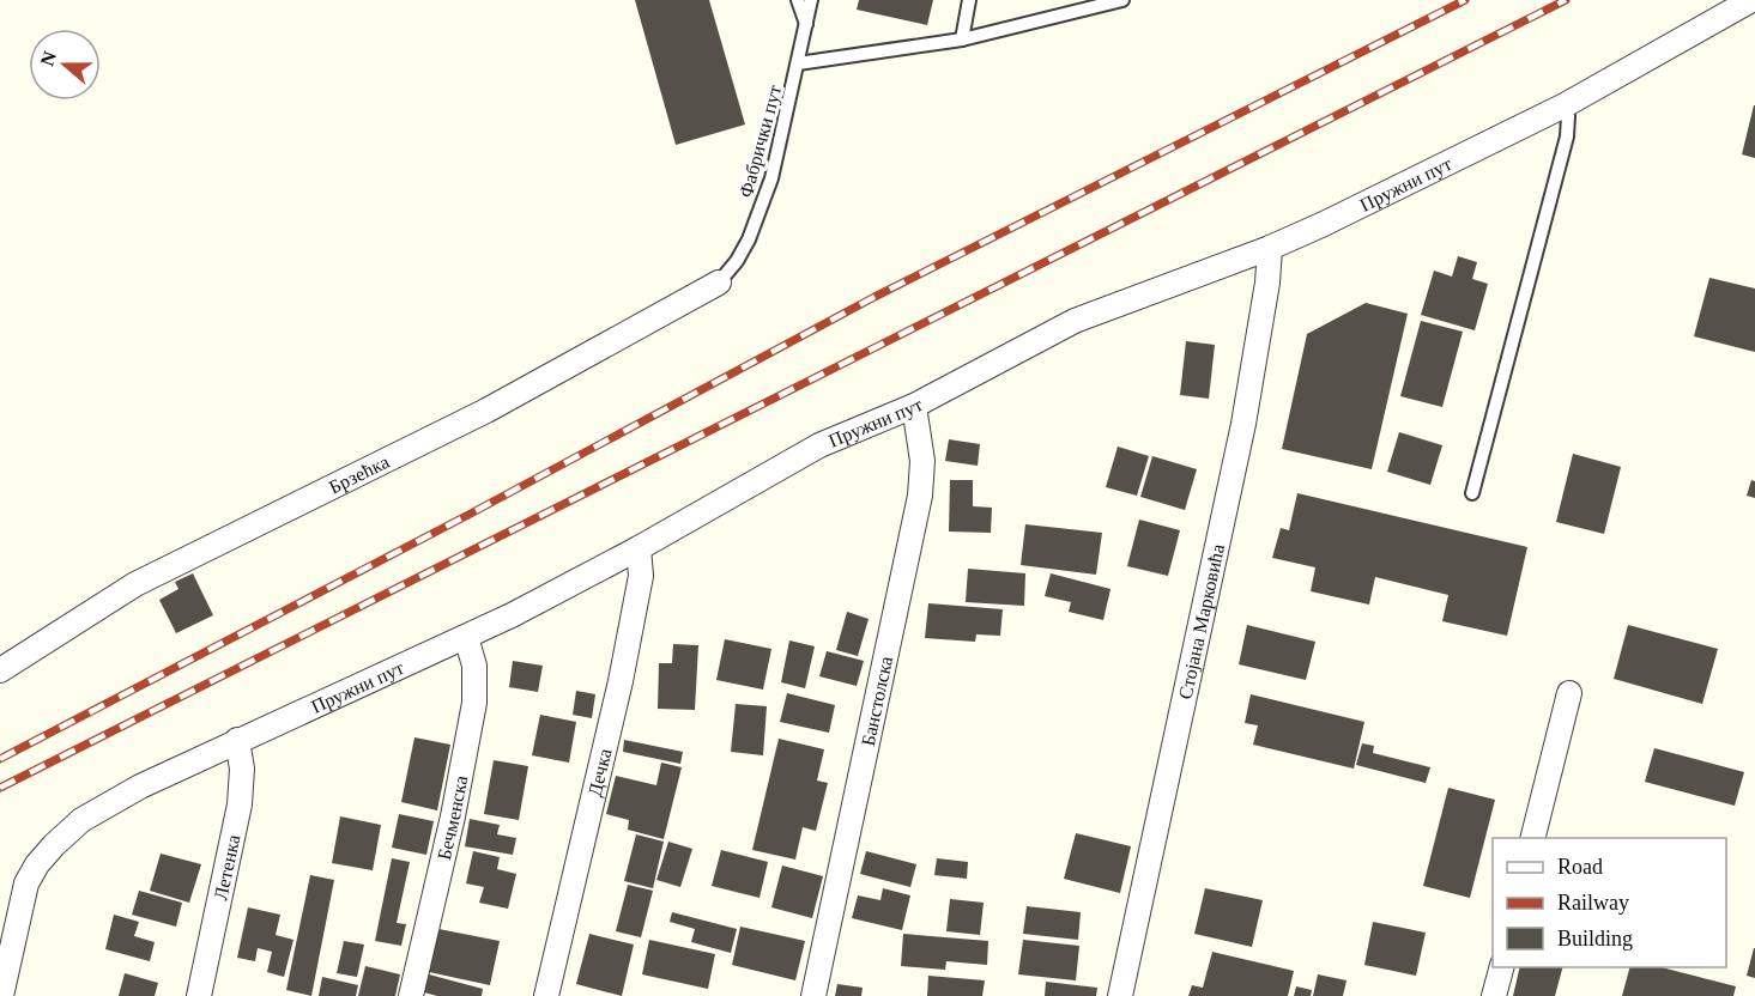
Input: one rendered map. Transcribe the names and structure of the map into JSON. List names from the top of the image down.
{
  "streets": {
    "street": [
      "Пружни пут",
      "Брзећка",
      "Стојана Марковића",
      "Банстолска",
      "Дечка",
      "Бечменска",
      "Летенка"
    ],
    "lane": ["Фабрички пут"]
  },
  "crossings": [
    ["Фабрички пут", "Брзећка"],
    ["Пружни пут", "Стојана Марковића"],
    ["Пружни пут", "Банстолска"],
    ["Пружни пут", "Дечка"],
    ["Пружни пут", "Бечменска"],
    ["Пружни пут", "Летенка"]
  ],
  "legend": ["Road", "Railway", "Building"],
  "north": "left"
}
